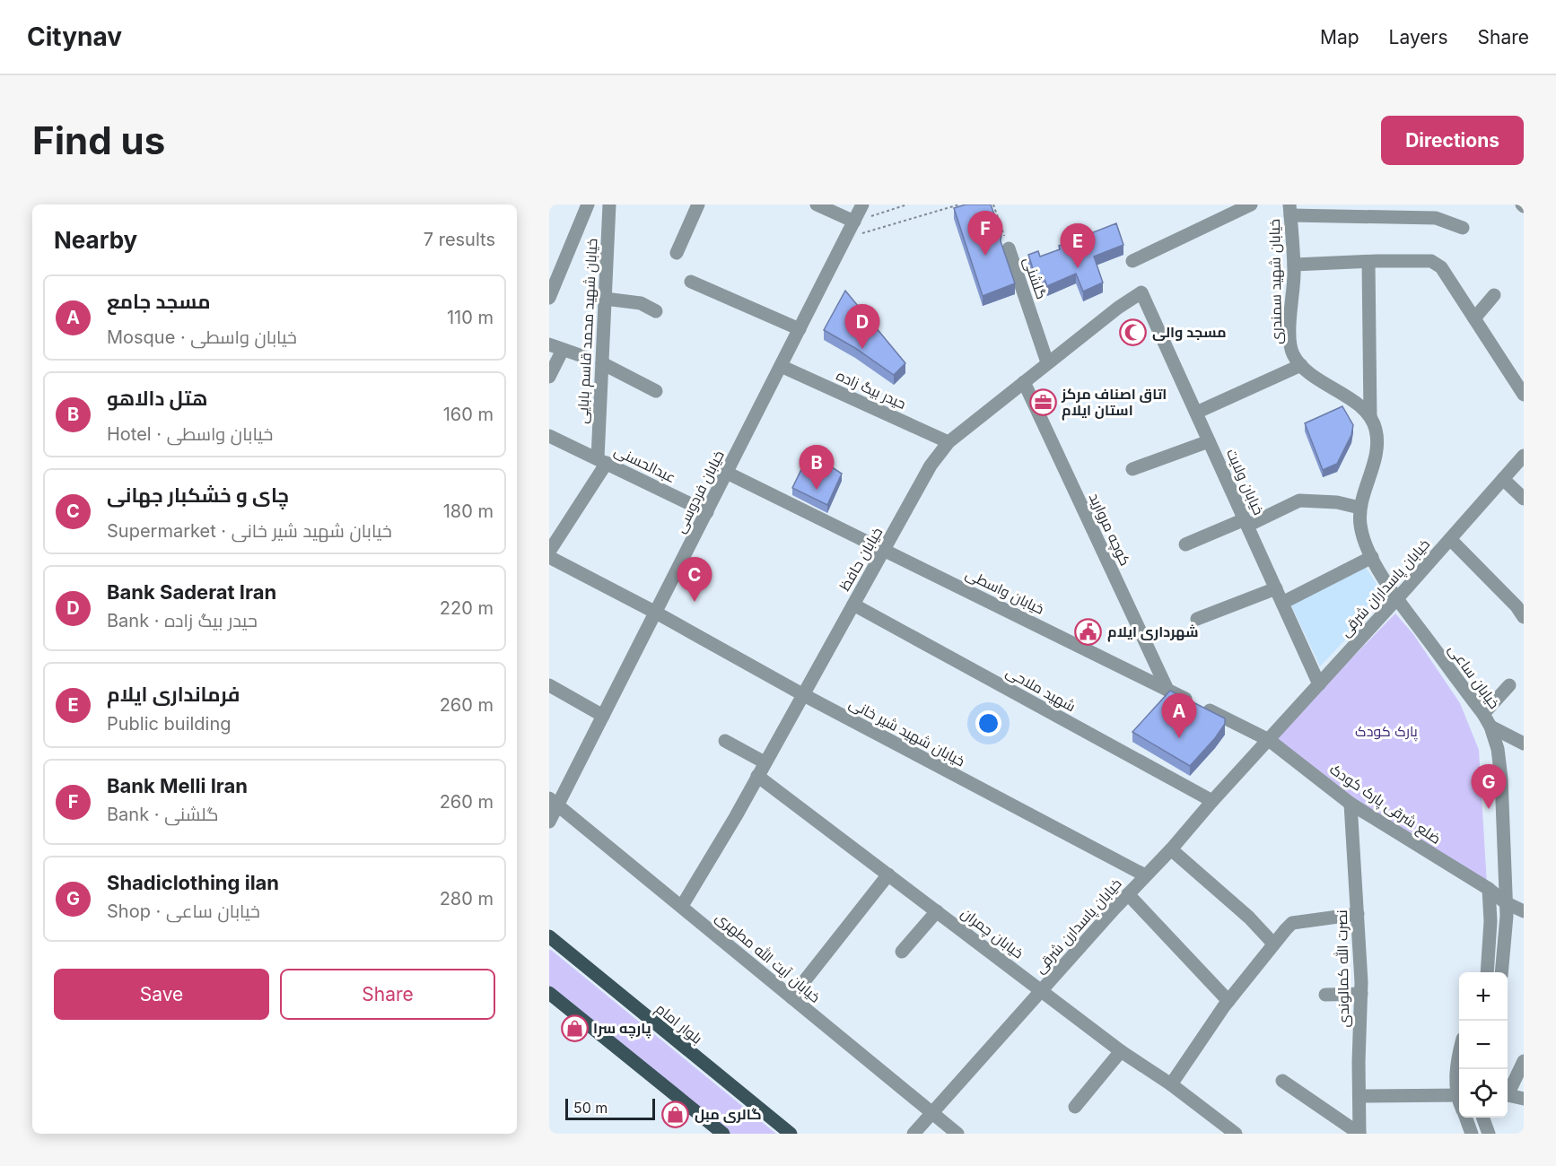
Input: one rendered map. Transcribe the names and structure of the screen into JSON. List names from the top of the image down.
{
  "streets": {
    "main road": ["بلوار امام"],
    "street": [
      "گلشنی",
      "خیابان شهید سمندری",
      "خیابان شهید محمد قاسم بابایی",
      "حیدر بیگ زاده",
      "عبدالحسنی",
      "خیابان ولایت",
      "خیابان فردوسی",
      "کوچه مروارید",
      "خیابان حافظ",
      "خیابان پاسداران شرقی",
      "خیابان واسطی",
      "خیابان ساعی",
      "شهید ملاحی",
      "خیابان شهید شیر خانی",
      "ضلع شرقی پارک کودک",
      "خیابان پاسدارن شرقی",
      "خیابان چمران",
      "خیابان آیت الله مطهری",
      "نصرت الله کمالوندی"
    ]
  },
  "crossings": [
    ["گلشنی", "خیابان حافظ"],
    ["خیابان شهید محمد قاسم بابایی", "عبدالحسنی"],
    ["حیدر بیگ زاده", "خیابان فردوسی"],
    ["حیدر بیگ زاده", "خیابان حافظ"],
    ["عبدالحسنی", "خیابان فردوسی"],
    ["خیابان ولایت", "خیابان حافظ"],
    ["خیابان ولایت", "خیابان پاسداران شرقی"],
    ["خیابان فردوسی", "خیابان واسطی"],
    ["خیابان فردوسی", "خیابان شهید شیر خانی"],
    ["خیابان فردوسی", "خیابان آیت الله مطهری"],
    ["کوچه مروارید", "خیابان حافظ"],
    ["کوچه مروارید", "خیابان واسطی"],
    ["خیابان حافظ", "خیابان واسطی"],
    ["خیابان حافظ", "شهید ملاحی"],
    ["خیابان حافظ", "خیابان شهید شیر خانی"],
    ["خیابان حافظ", "خیابان چمران"],
    ["خیابان حافظ", "خیابان آیت الله مطهری"],
    ["خیابان پاسداران شرقی", "خیابان واسطی"],
    ["خیابان پاسداران شرقی", "خیابان ساعی"],
    ["خیابان پاسداران شرقی", "ضلع شرقی پارک کودک"],
    ["خیابان پاسداران شرقی", "خیابان پاسدارن شرقی"],
    ["خیابان واسطی", "ضلع شرقی پارک کودک"],
    ["خیابان واسطی", "خیابان پاسدارن شرقی"],
    ["خیابان ساعی", "ضلع شرقی پارک کودک"],
    ["شهید ملاحی", "خیابان پاسدارن شرقی"],
    ["خیابان شهید شیر خانی", "خیابان پاسدارن شرقی"],
    ["ضلع شرقی پارک کودک", "خیابان پاسدارن شرقی"],
    ["ضلع شرقی پارک کودک", "نصرت الله کمالوندی"],
    ["خیابان پاسدارن شرقی", "خیابان چمران"],
    ["خیابان پاسدارن شرقی", "خیابان آیت الله مطهری"]
  ],
  "parks": ["پارک کودک"],
  "places": {
    "mosque": ["مسجد والی"],
    "office": ["اتاق اصناف مرکز استان ایلام"],
    "public building": ["شهرداری ایلام"],
    "shop": ["پارچه سرا", "گالری مبل"]
  },
  "scale_bar": "50 m",
  "page": {
    "header": "Citynav",
    "nav": ["Map", "Layers", "Share"],
    "buttons": [
      "Directions",
      ["Save", "Share"]
    ],
    "title": "Find us",
    "heading": ["Nearby", "7 results"],
    "pins": [
      "F",
      "E",
      "D",
      "B",
      "C",
      "A",
      "G"
    ],
    "list": [
      {
        "mark": "A",
        "name": "مسجد جامع",
        "note": "Mosque · خیابان واسطی",
        "value": "110 m"
      },
      {
        "mark": "B",
        "name": "هتل دالاهو",
        "note": "Hotel · خیابان واسطی",
        "value": "160 m"
      },
      {
        "mark": "C",
        "name": "چای و خشکبار جهانی",
        "note": "Supermarket · خیابان شهید شیر خانی",
        "value": "180 m"
      },
      {
        "mark": "D",
        "name": "Bank Saderat Iran",
        "note": "Bank · حیدر بیگ زاده",
        "value": "220 m"
      },
      {
        "mark": "E",
        "name": "فرمانداری ایلام",
        "note": "Public building",
        "value": "260 m"
      },
      {
        "mark": "F",
        "name": "Bank Melli Iran",
        "note": "Bank · گلشنی",
        "value": "260 m"
      },
      {
        "mark": "G",
        "name": "Shadiclothing ilan",
        "note": "Shop · خیابان ساعی",
        "value": "280 m"
      }
    ],
    "map_buttons": ["+", "−"],
    "scale": "50 m"
  }
}
